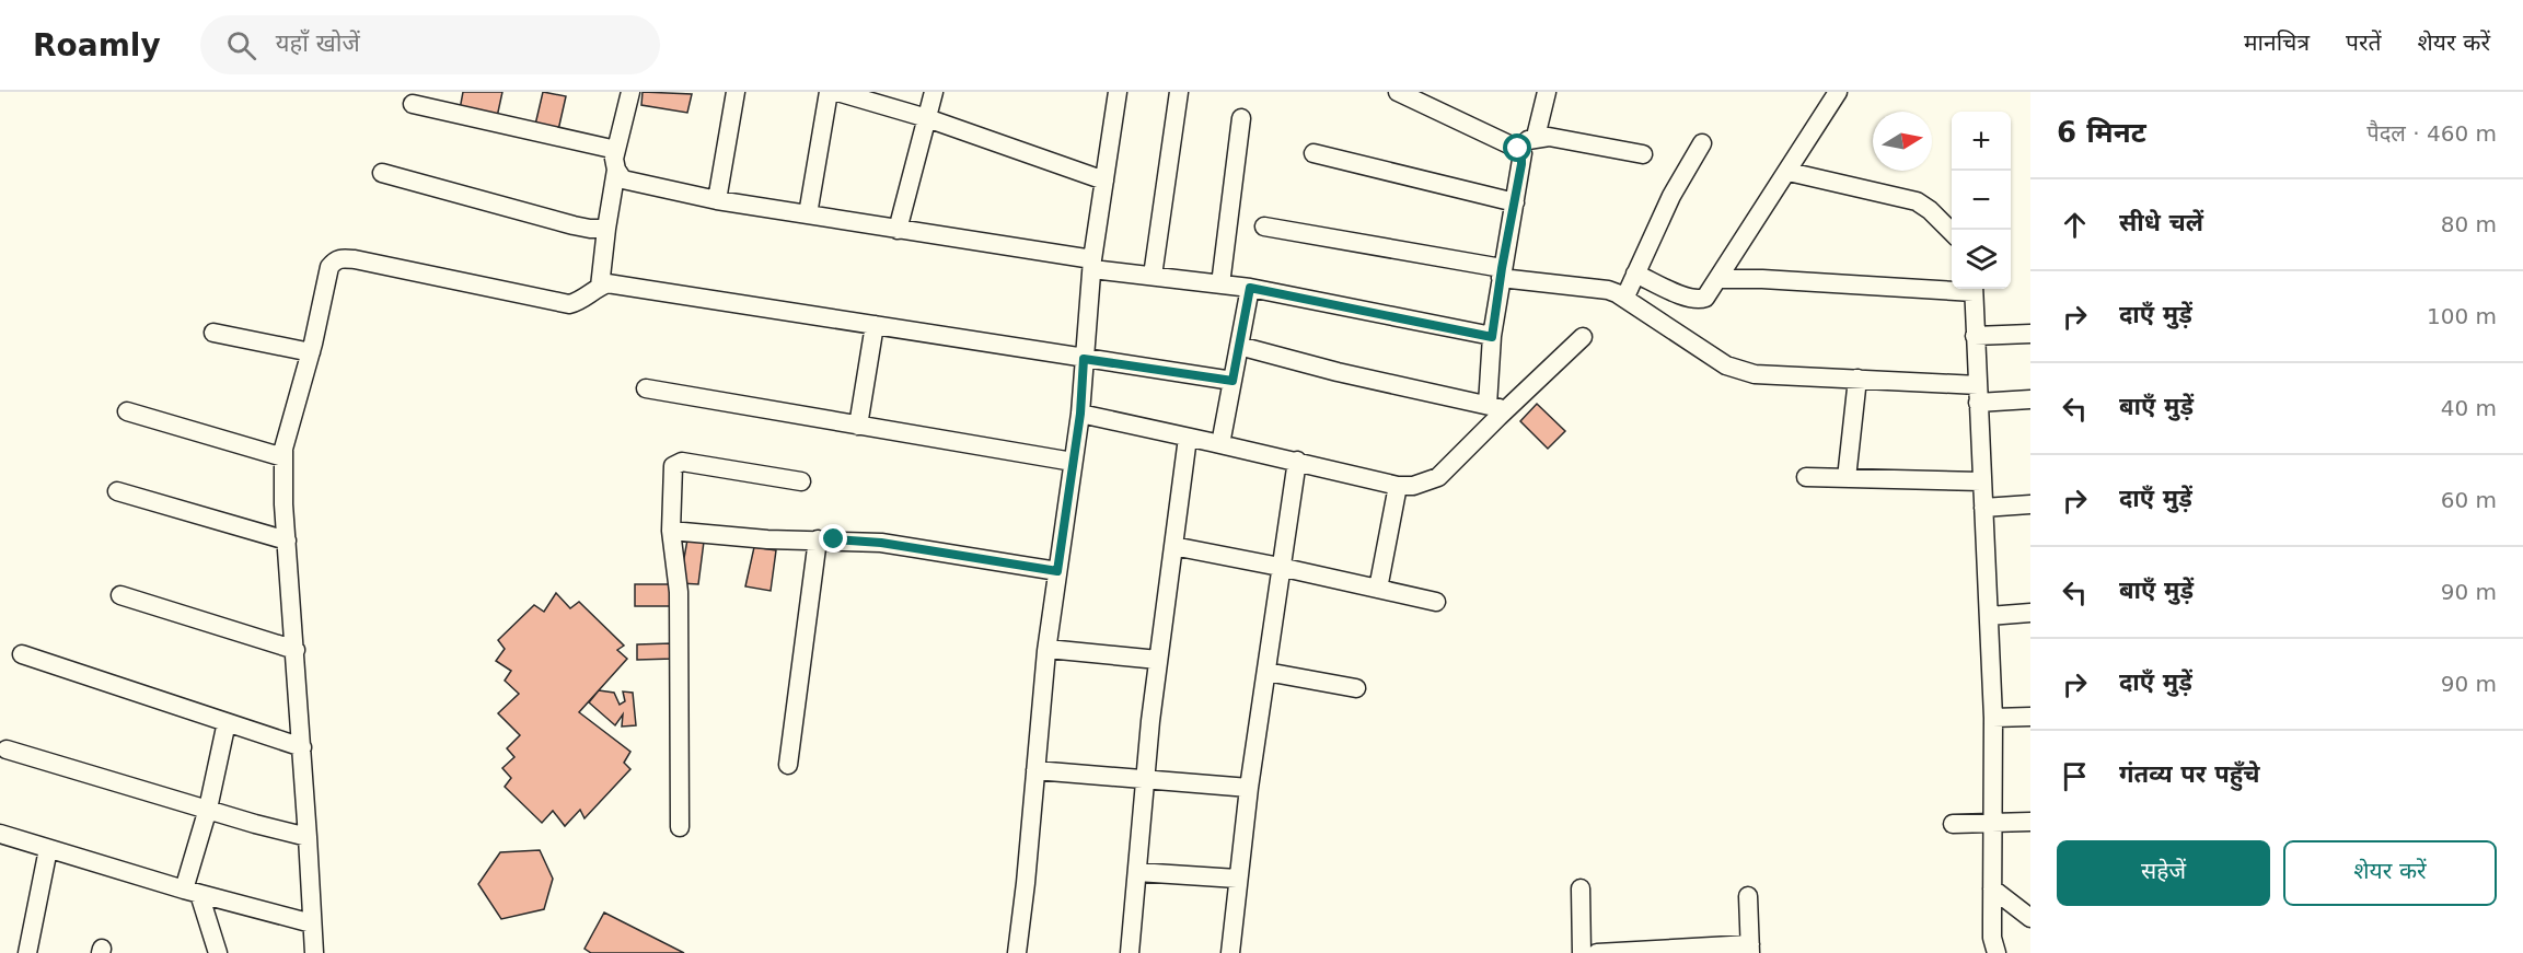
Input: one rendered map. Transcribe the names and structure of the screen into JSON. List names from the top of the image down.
{
  "north": "right",
  "page": {
    "header": "Roamly",
    "search": "यहाँ खोजें",
    "nav": ["मानचित्र", "परतें", "शेयर करें"],
    "heading": ["6 मिनट", "पैदल · 460 m"],
    "map_buttons": ["+", "−"],
    "list": [
      ["सीधे चलें", "80 m"],
      ["दाएँ मुड़ें", "100 m"],
      ["बाएँ मुड़ें", "40 m"],
      ["दाएँ मुड़ें", "60 m"],
      ["बाएँ मुड़ें", "90 m"],
      ["दाएँ मुड़ें", "90 m"],
      "गंतव्य पर पहुँचे"
    ],
    "buttons": ["सहेजें", "शेयर करें"]
  }
}
